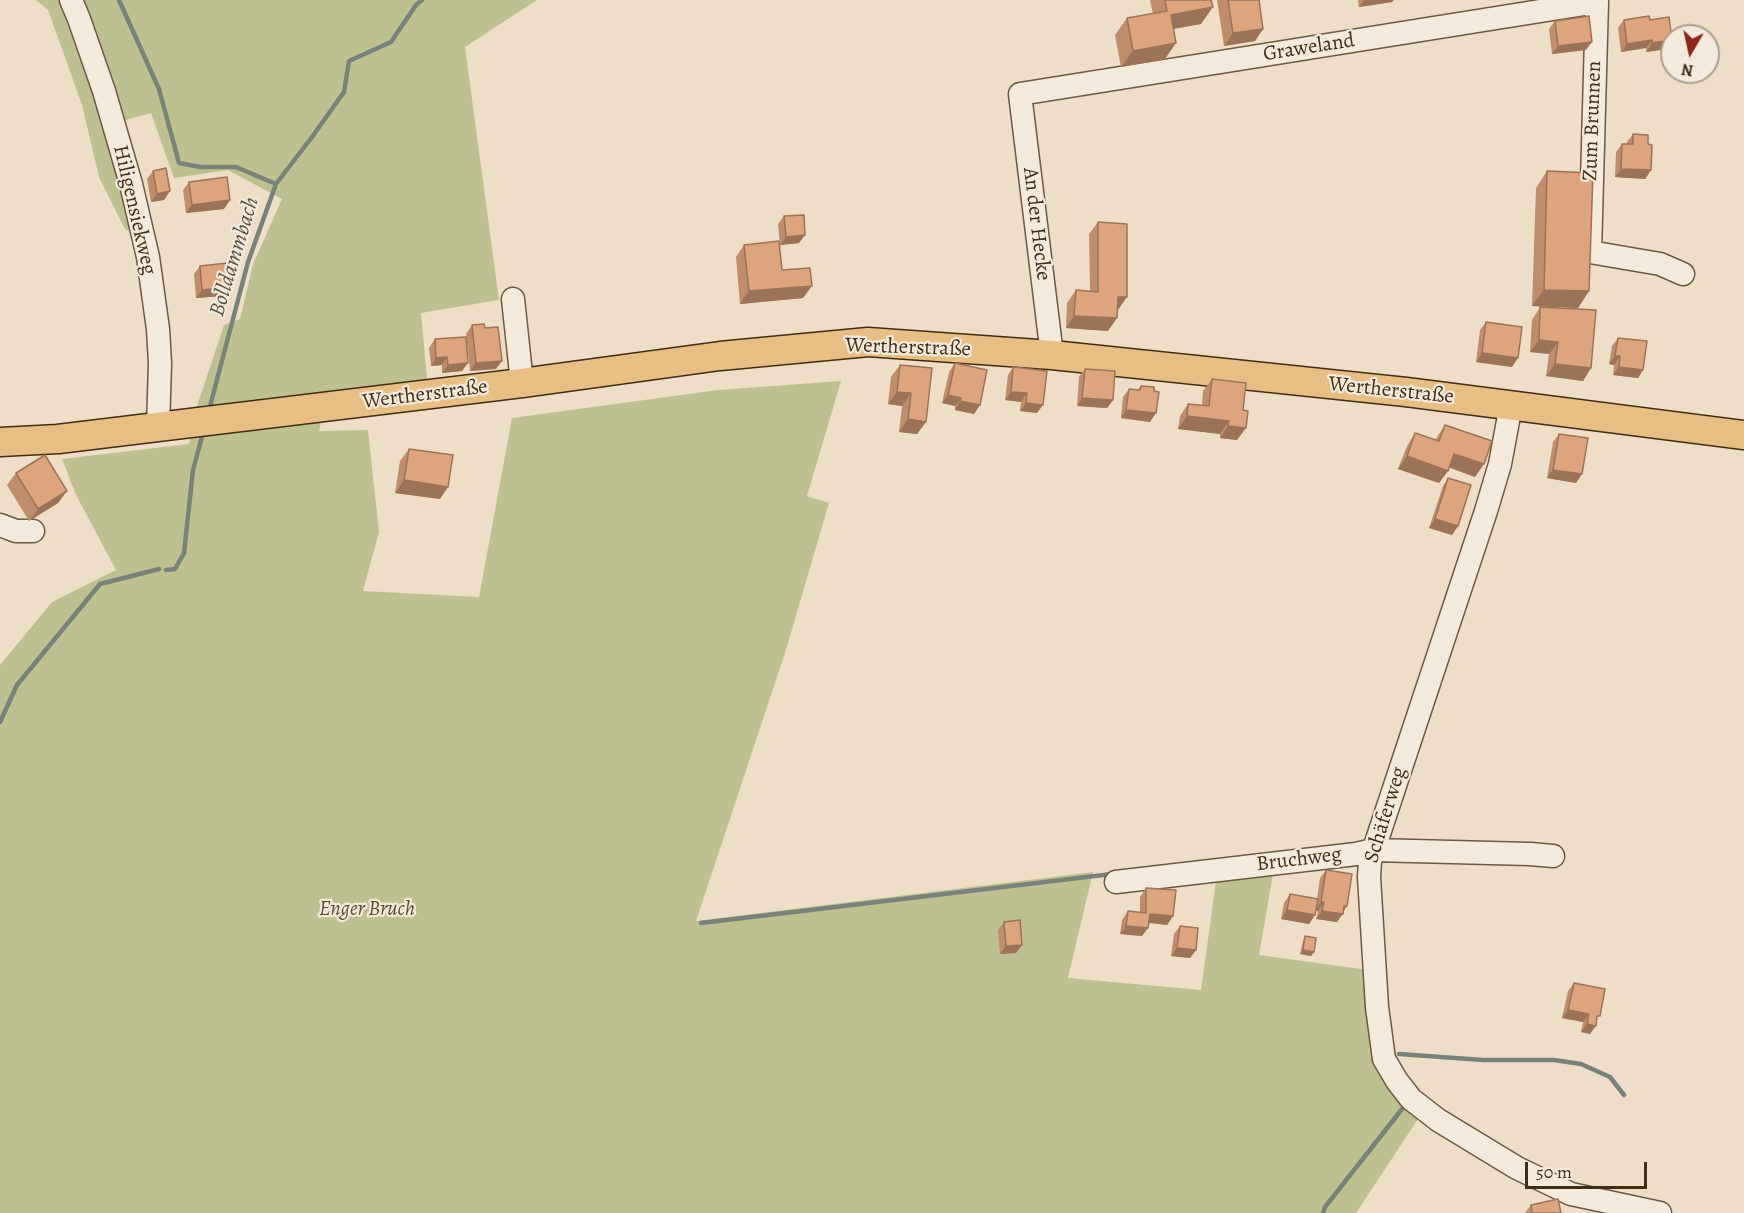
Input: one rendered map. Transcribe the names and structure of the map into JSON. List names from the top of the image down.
{
  "streets": {
    "main road": ["Wertherstraße"],
    "street": [
      "Graweland",
      "Zum Brunnen",
      "Hiligensiekweg",
      "An der Hecke",
      "Schäferweg",
      "Bruchweg"
    ]
  },
  "crossings": [
    ["Graweland", "Zum Brunnen"],
    ["Graweland", "An der Hecke"],
    ["Hiligensiekweg", "Wertherstraße"],
    ["An der Hecke", "Wertherstraße"],
    ["Wertherstraße", "Schäferweg"],
    ["Schäferweg", "Bruchweg"]
  ],
  "water": ["Bolldammbach"],
  "parks": ["Enger Bruch"],
  "scale_bar": "50 m",
  "north": "bottom"
}
